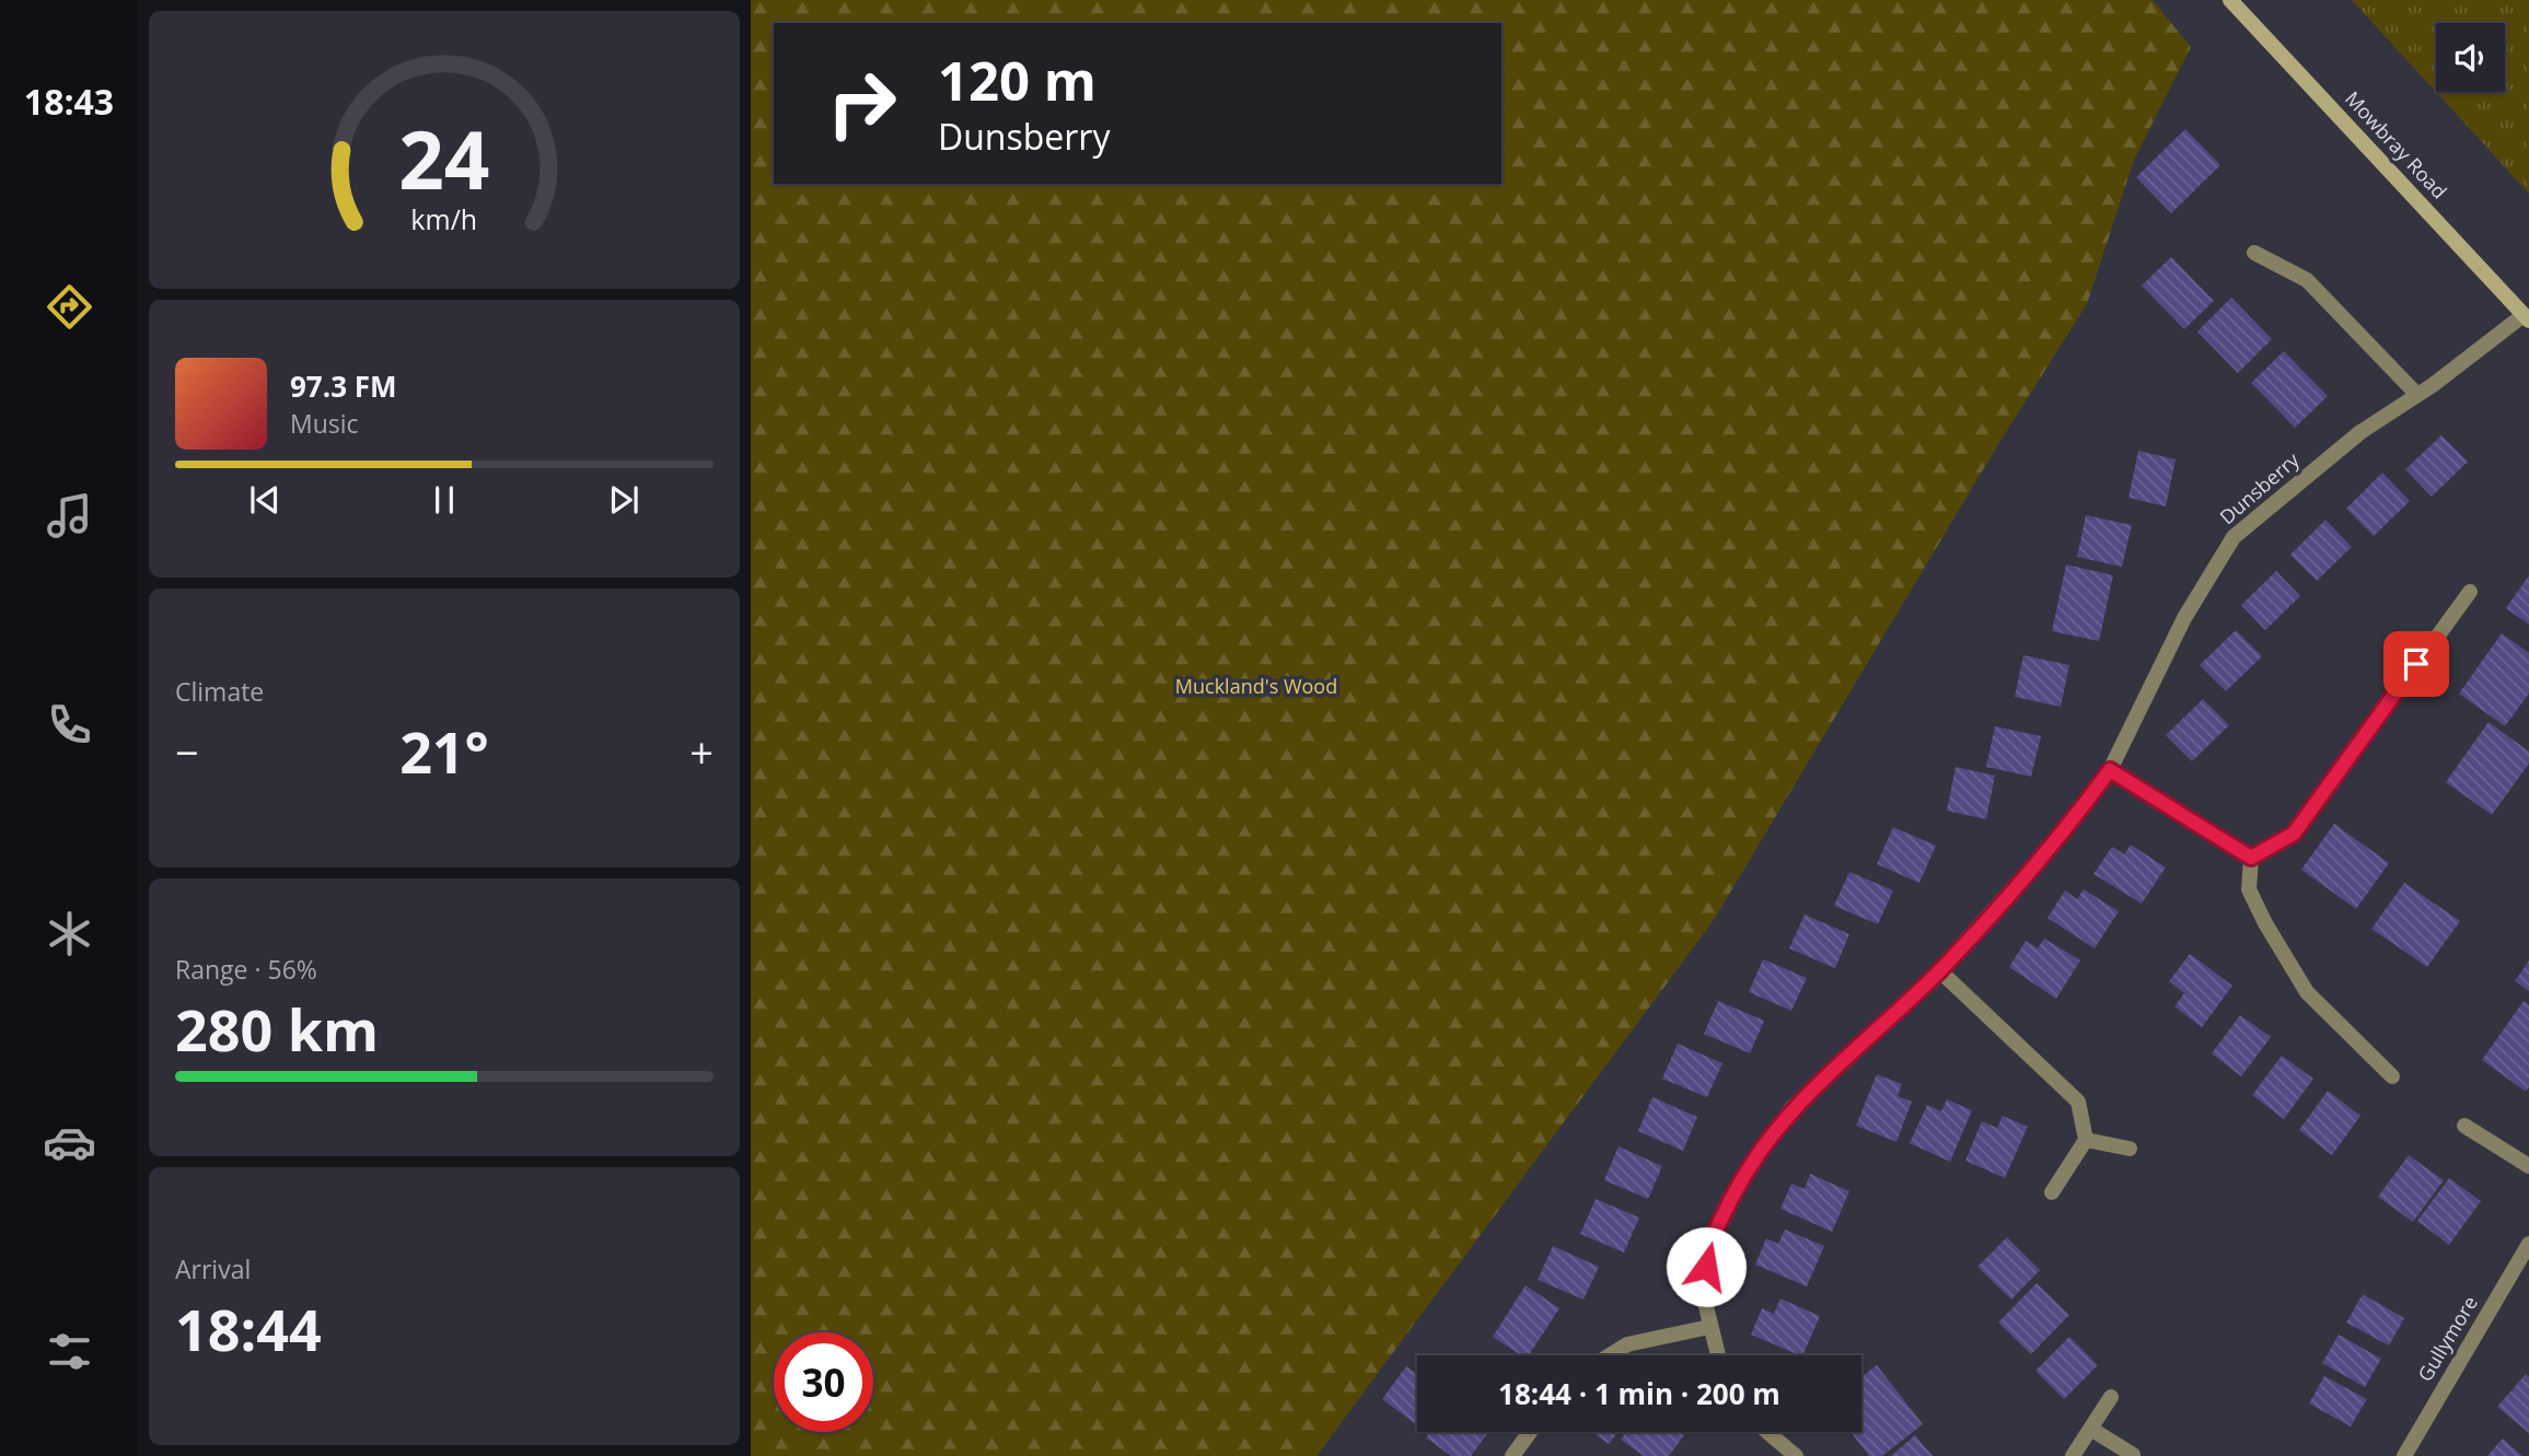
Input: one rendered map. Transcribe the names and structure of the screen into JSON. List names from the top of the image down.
{
  "streets": {
    "street": ["Mowbray Road", "Dunsberry", "Gullymore"]
  },
  "crossings": [
    ["Mowbray Road", "Dunsberry"]
  ],
  "parks": ["Muckland's Wood"],
  "page": {
    "tabs": "18:43",
    "turn": ["120 m", "Dunsberry"],
    "song": ["97.3 FM", "Music"],
    "tile": [
      "Climate",
      ["Range · 56%", "280 km"],
      ["Arrival", "18:44"]
    ],
    "heat": ["−", "21°", "+"],
    "limit": "30",
    "trip": "18:44 · 1 min · 200 m",
    "gauge": ["24", "km/h"]
  }
}
